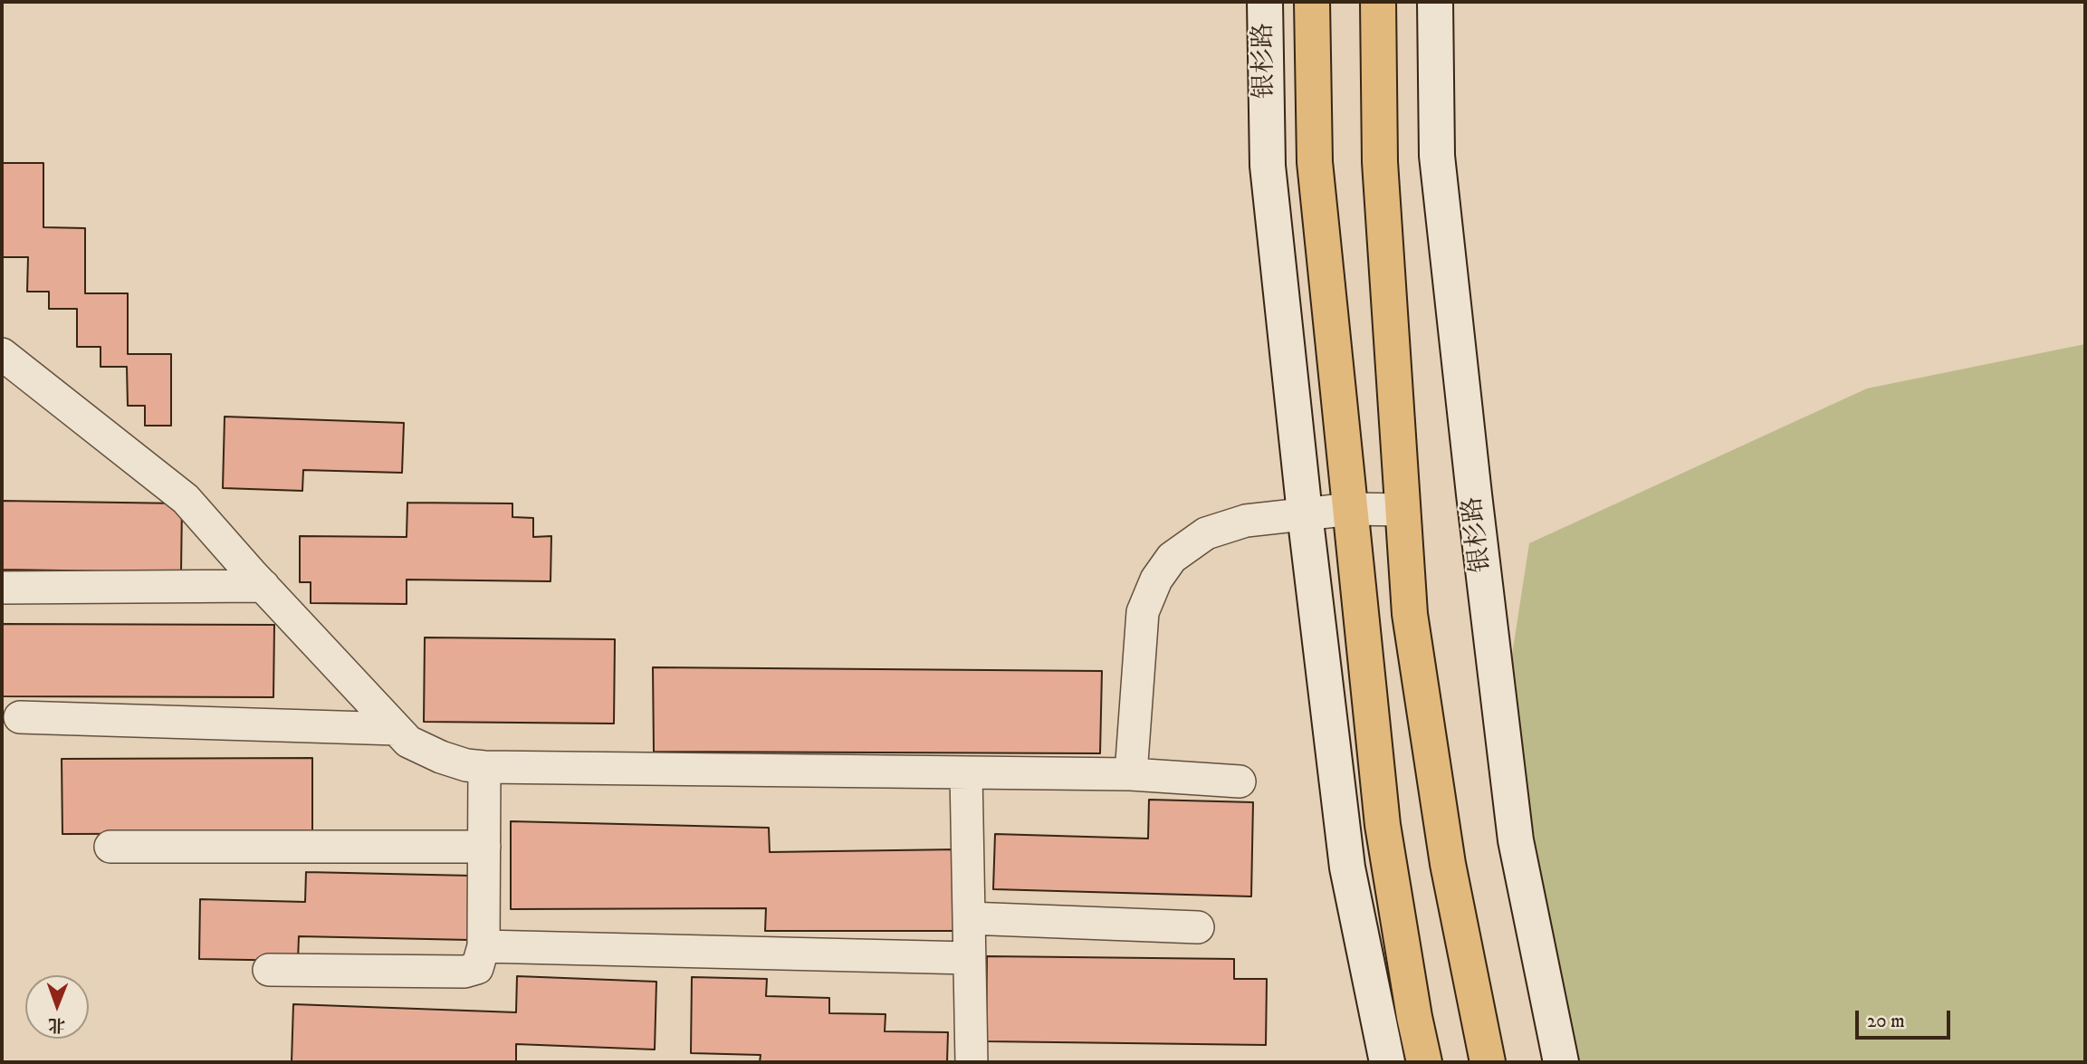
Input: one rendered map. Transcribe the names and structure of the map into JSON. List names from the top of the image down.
{
  "streets": {
    "main road": ["银杉路"]
  },
  "scale_bar": "20 m",
  "north": "bottom"
}
